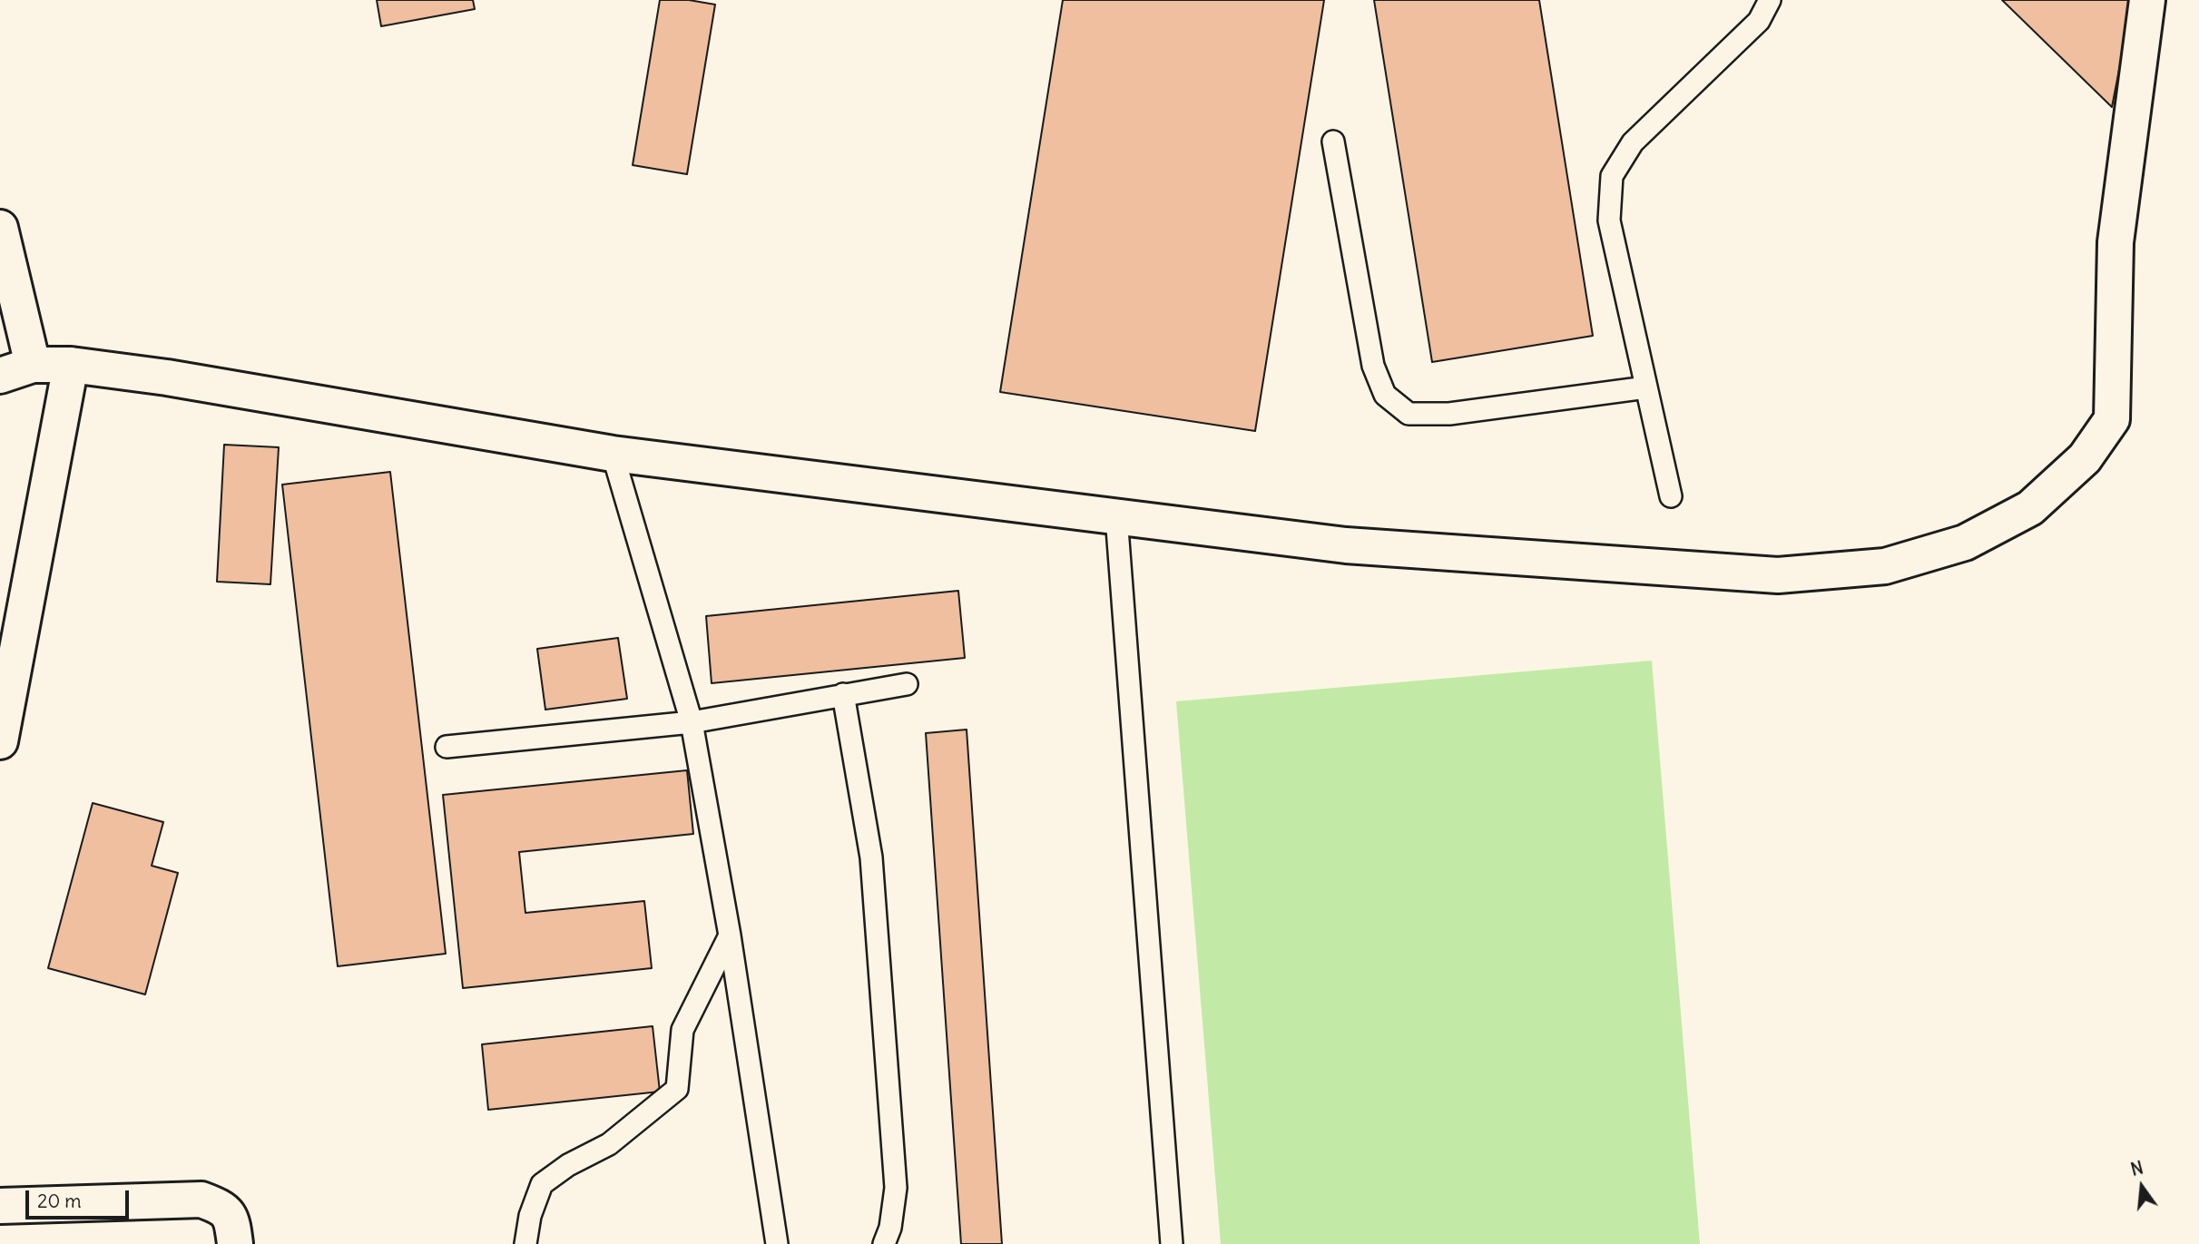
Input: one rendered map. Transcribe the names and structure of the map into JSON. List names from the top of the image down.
{
  "scale_bar": "20 m",
  "north": "top"
}
